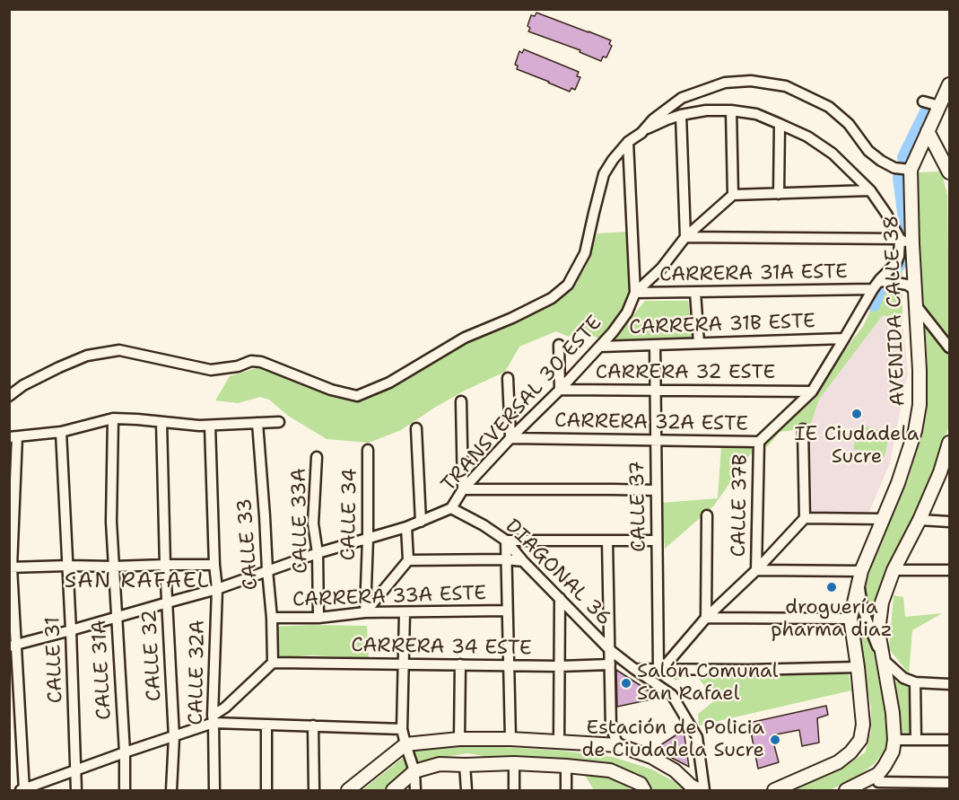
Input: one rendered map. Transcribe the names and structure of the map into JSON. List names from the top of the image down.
{
  "streets": {
    "street": [
      "CARRERA 31A ESTE",
      "AVENIDA CALLE 38",
      "CARRERA 31B ESTE",
      "CARRERA 32 ESTE",
      "TRANSVERSAL 30 ESTE",
      "CARRERA 32A ESTE",
      "CALLE 37B",
      "CALLE 37",
      "CALLE 34",
      "CALLE 33A",
      "CALLE 33",
      "DIAGONAL 36",
      "CARRERA 33A ESTE",
      "CARRERA 34 ESTE",
      "CALLE 32",
      "CALLE 31",
      "CALLE 31A",
      "CALLE 32A"
    ]
  },
  "crossings": [
    ["CARRERA 31A ESTE", "AVENIDA CALLE 38"],
    ["CARRERA 31A ESTE", "TRANSVERSAL 30 ESTE"],
    ["CARRERA 31B ESTE", "TRANSVERSAL 30 ESTE"],
    ["CARRERA 31B ESTE", "CALLE 37"],
    ["CARRERA 32 ESTE", "TRANSVERSAL 30 ESTE"],
    ["CARRERA 32 ESTE", "CALLE 37"],
    ["TRANSVERSAL 30 ESTE", "CARRERA 32A ESTE"],
    ["TRANSVERSAL 30 ESTE", "CALLE 34"],
    ["TRANSVERSAL 30 ESTE", "CALLE 33A"],
    ["TRANSVERSAL 30 ESTE", "CALLE 33"],
    ["TRANSVERSAL 30 ESTE", "DIAGONAL 36"],
    ["TRANSVERSAL 30 ESTE", "CALLE 32"],
    ["TRANSVERSAL 30 ESTE", "CALLE 31"],
    ["TRANSVERSAL 30 ESTE", "CALLE 31A"],
    ["TRANSVERSAL 30 ESTE", "CALLE 32A"],
    ["CARRERA 32A ESTE", "CALLE 37B"],
    ["CARRERA 32A ESTE", "CALLE 37"],
    ["CALLE 34", "CARRERA 33A ESTE"],
    ["CALLE 33A", "CARRERA 33A ESTE"],
    ["CALLE 33", "CARRERA 33A ESTE"],
    ["CALLE 33", "CARRERA 34 ESTE"]
  ],
  "districts": ["SAN RAFAEL"],
  "places": [
    "IE Ciudadela Sucre",
    "droguería pharma diaz",
    "Salón Comunal San Rafael",
    "Estación de Policia de Ciudadela Sucre"
  ]
}
